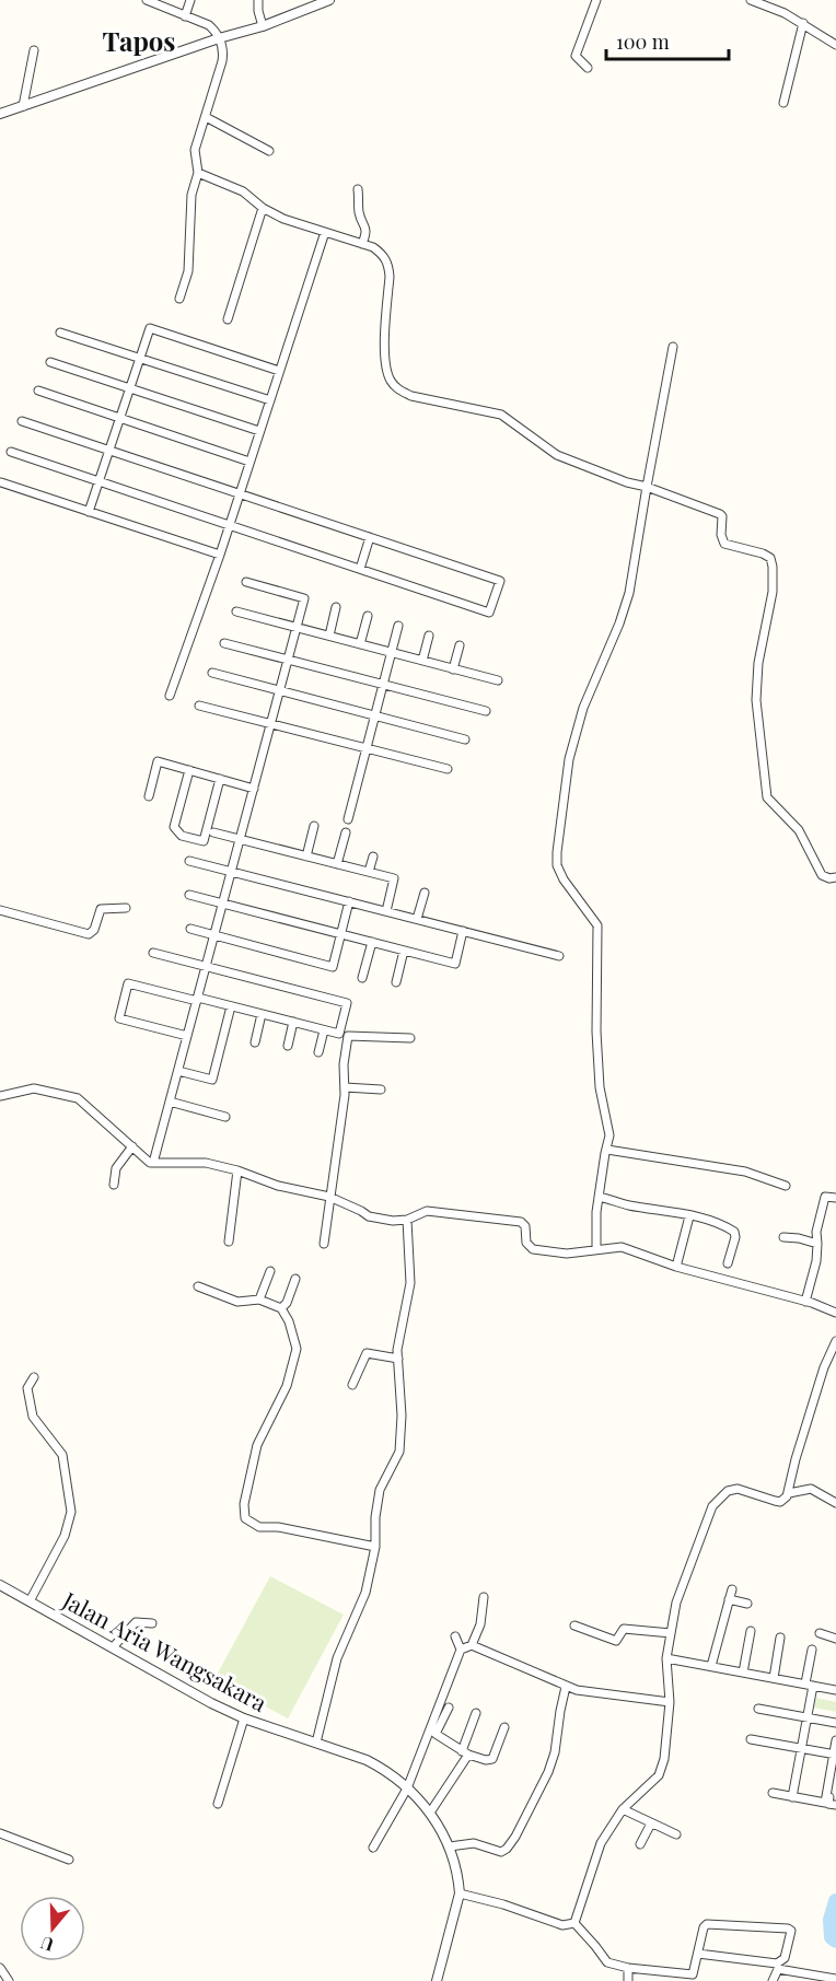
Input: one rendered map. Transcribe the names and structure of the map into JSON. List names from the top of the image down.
{
  "streets": {
    "street": ["Jalan Aria Wangsakara"]
  },
  "districts": ["Tapos"],
  "scale_bar": "100 m",
  "north": "bottom"
}
